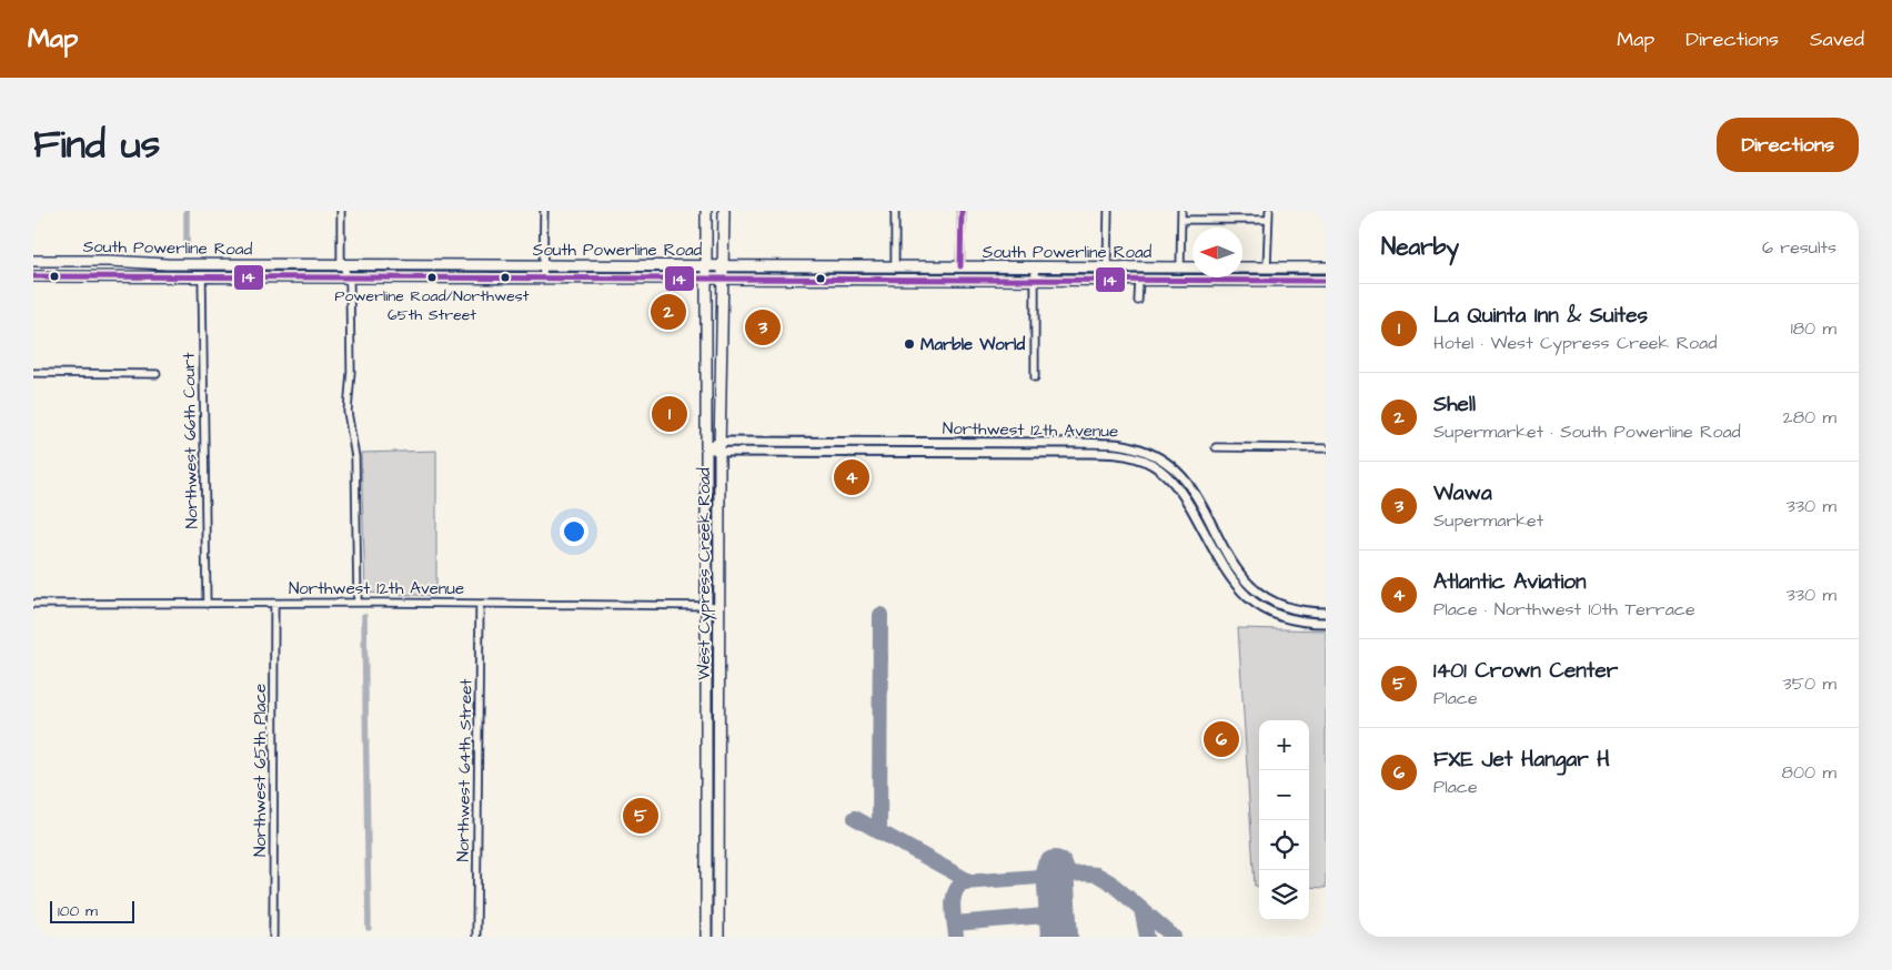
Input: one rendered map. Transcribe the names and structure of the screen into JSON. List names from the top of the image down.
{
  "streets": {
    "main road": ["South Powerline Road", "West Cypress Creek Road"],
    "street": [
      "Northwest 12th Avenue",
      "Northwest 66th Court",
      "Northwest 65th Place",
      "Northwest 64th Street"
    ]
  },
  "crossings": [
    ["South Powerline Road", "Northwest 66th Court"],
    ["South Powerline Road", "West Cypress Creek Road"],
    ["Northwest 12th Avenue", "Northwest 66th Court"],
    ["Northwest 12th Avenue", "West Cypress Creek Road"],
    ["Northwest 12th Avenue", "Northwest 65th Place"],
    ["Northwest 12th Avenue", "Northwest 64th Street"]
  ],
  "places": ["Powerline Road/Northwest 65th Street", "Marble World"],
  "lines": ["transit line 14"],
  "scale_bar": "100 m",
  "north": "left",
  "page": {
    "header": "Map",
    "nav": ["Map", "Directions", "Saved"],
    "title": "Find us",
    "buttons": "Directions",
    "heading": ["Nearby", "6 results"],
    "list": [
      {
        "mark": "1",
        "name": "La Quinta Inn & Suites",
        "note": "Hotel · West Cypress Creek Road",
        "value": "180 m"
      },
      {
        "mark": "2",
        "name": "Shell",
        "note": "Supermarket · South Powerline Road",
        "value": "280 m"
      },
      {
        "mark": "3",
        "name": "Wawa",
        "note": "Supermarket",
        "value": "330 m"
      },
      {
        "mark": "4",
        "name": "Atlantic Aviation",
        "note": "Place · Northwest 10th Terrace",
        "value": "330 m"
      },
      {
        "mark": "5",
        "name": "1401 Crown Center",
        "note": "Place",
        "value": "350 m"
      },
      {
        "mark": "6",
        "name": "FXE Jet Hangar H",
        "note": "Place",
        "value": "800 m"
      }
    ],
    "pins": [
      "2",
      "3",
      "1",
      "4",
      "6",
      "5"
    ],
    "map_buttons": ["+", "−"],
    "scale": "100 m"
  }
}
